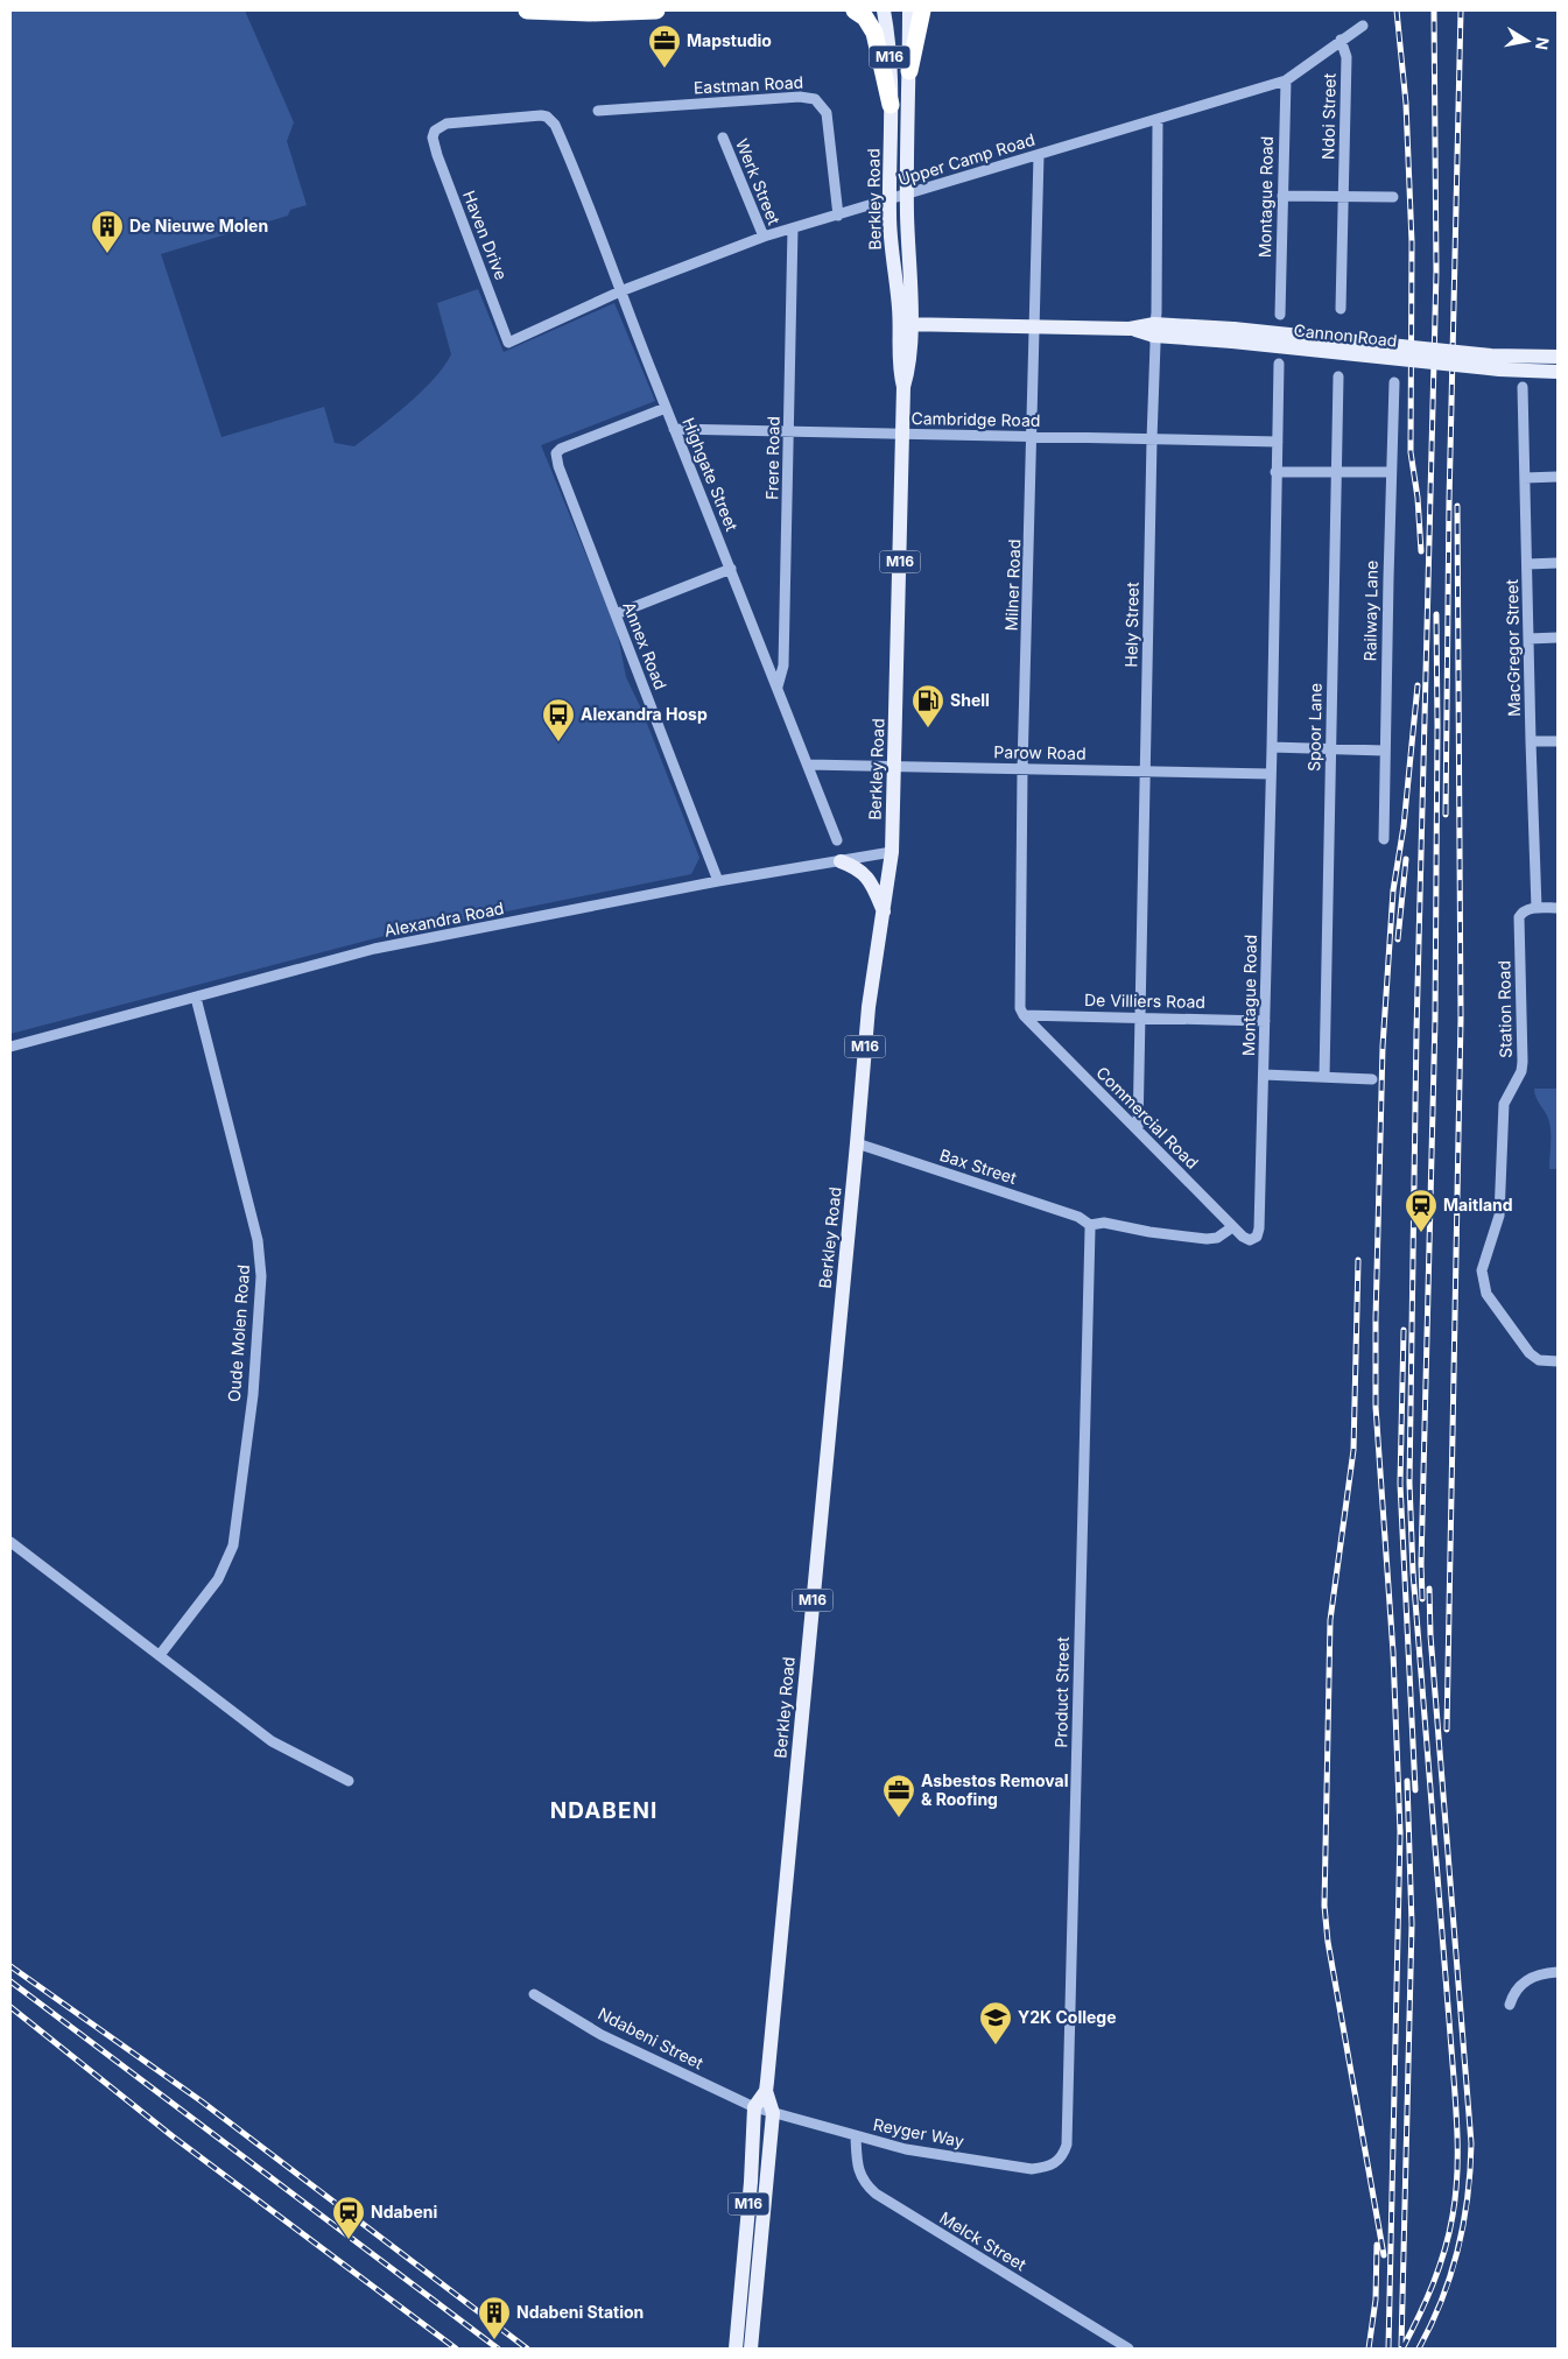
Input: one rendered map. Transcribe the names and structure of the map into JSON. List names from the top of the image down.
{
  "streets": {
    "main road": ["M16", "Berkley Road", "Cannon Road"],
    "street": [
      "Eastman Road",
      "Ndoi Street",
      "Upper Camp Road",
      "Werk Street",
      "Montague Road",
      "Haven Drive",
      "Cambridge Road",
      "Frere Road",
      "Highgate Street",
      "Milner Road",
      "Railway Lane",
      "Hely Street",
      "Annex Road",
      "MacGregor Street",
      "Spoor Lane",
      "Parow Road",
      "Alexandra Road",
      "De Villiers Road",
      "Station Road",
      "Commercial Road",
      "Bax Street",
      "Oude Molen Road",
      "Product Street",
      "Ndabeni Street",
      "Reyger Way",
      "Melck Street"
    ]
  },
  "crossings": [
    ["Eastman Road", "Upper Camp Road"],
    ["Ndoi Street", "Upper Camp Road"],
    ["Upper Camp Road", "Werk Street"],
    ["Upper Camp Road", "Montague Road"],
    ["Upper Camp Road", "Berkley Road"],
    ["Upper Camp Road", "Haven Drive"],
    ["Upper Camp Road", "Frere Road"],
    ["Upper Camp Road", "Highgate Street"],
    ["Upper Camp Road", "Milner Road"],
    ["Upper Camp Road", "Hely Street"],
    ["Montague Road", "Cambridge Road"],
    ["Montague Road", "Parow Road"],
    ["Montague Road", "De Villiers Road"],
    ["Montague Road", "Commercial Road"],
    ["Berkley Road", "Cannon Road"],
    ["Berkley Road", "Cambridge Road"],
    ["Berkley Road", "Parow Road"],
    ["Berkley Road", "Alexandra Road"],
    ["Berkley Road", "Bax Street"],
    ["Berkley Road", "Ndabeni Street"],
    ["Berkley Road", "Reyger Way"],
    ["Haven Drive", "Highgate Street"],
    ["Cannon Road", "Milner Road"],
    ["Cannon Road", "Hely Street"],
    ["Cambridge Road", "Frere Road"],
    ["Cambridge Road", "Highgate Street"],
    ["Cambridge Road", "Milner Road"],
    ["Cambridge Road", "Hely Street"],
    ["Frere Road", "Highgate Street"],
    ["Highgate Street", "Annex Road"],
    ["Highgate Street", "Parow Road"],
    ["Milner Road", "Parow Road"],
    ["Milner Road", "De Villiers Road"],
    ["Milner Road", "Commercial Road"],
    ["Hely Street", "Parow Road"],
    ["Hely Street", "De Villiers Road"],
    ["Hely Street", "Commercial Road"],
    ["Annex Road", "Alexandra Road"],
    ["MacGregor Street", "Station Road"],
    ["Alexandra Road", "Oude Molen Road"],
    ["De Villiers Road", "Commercial Road"],
    ["Bax Street", "Product Street"],
    ["Product Street", "Reyger Way"],
    ["Ndabeni Street", "Reyger Way"],
    ["Reyger Way", "Melck Street"]
  ],
  "districts": ["NDABENI"],
  "places": {
    "office": ["Mapstudio", "Asbestos Removal & Roofing"],
    "building": ["De Nieuwe Molen", "Ndabeni Station"],
    "fuel station": ["Shell"],
    "bus stop": ["Alexandra Hosp"],
    "station": ["Maitland", "Ndabeni"],
    "school or university": ["Y2K College"]
  },
  "north": "right"
}
